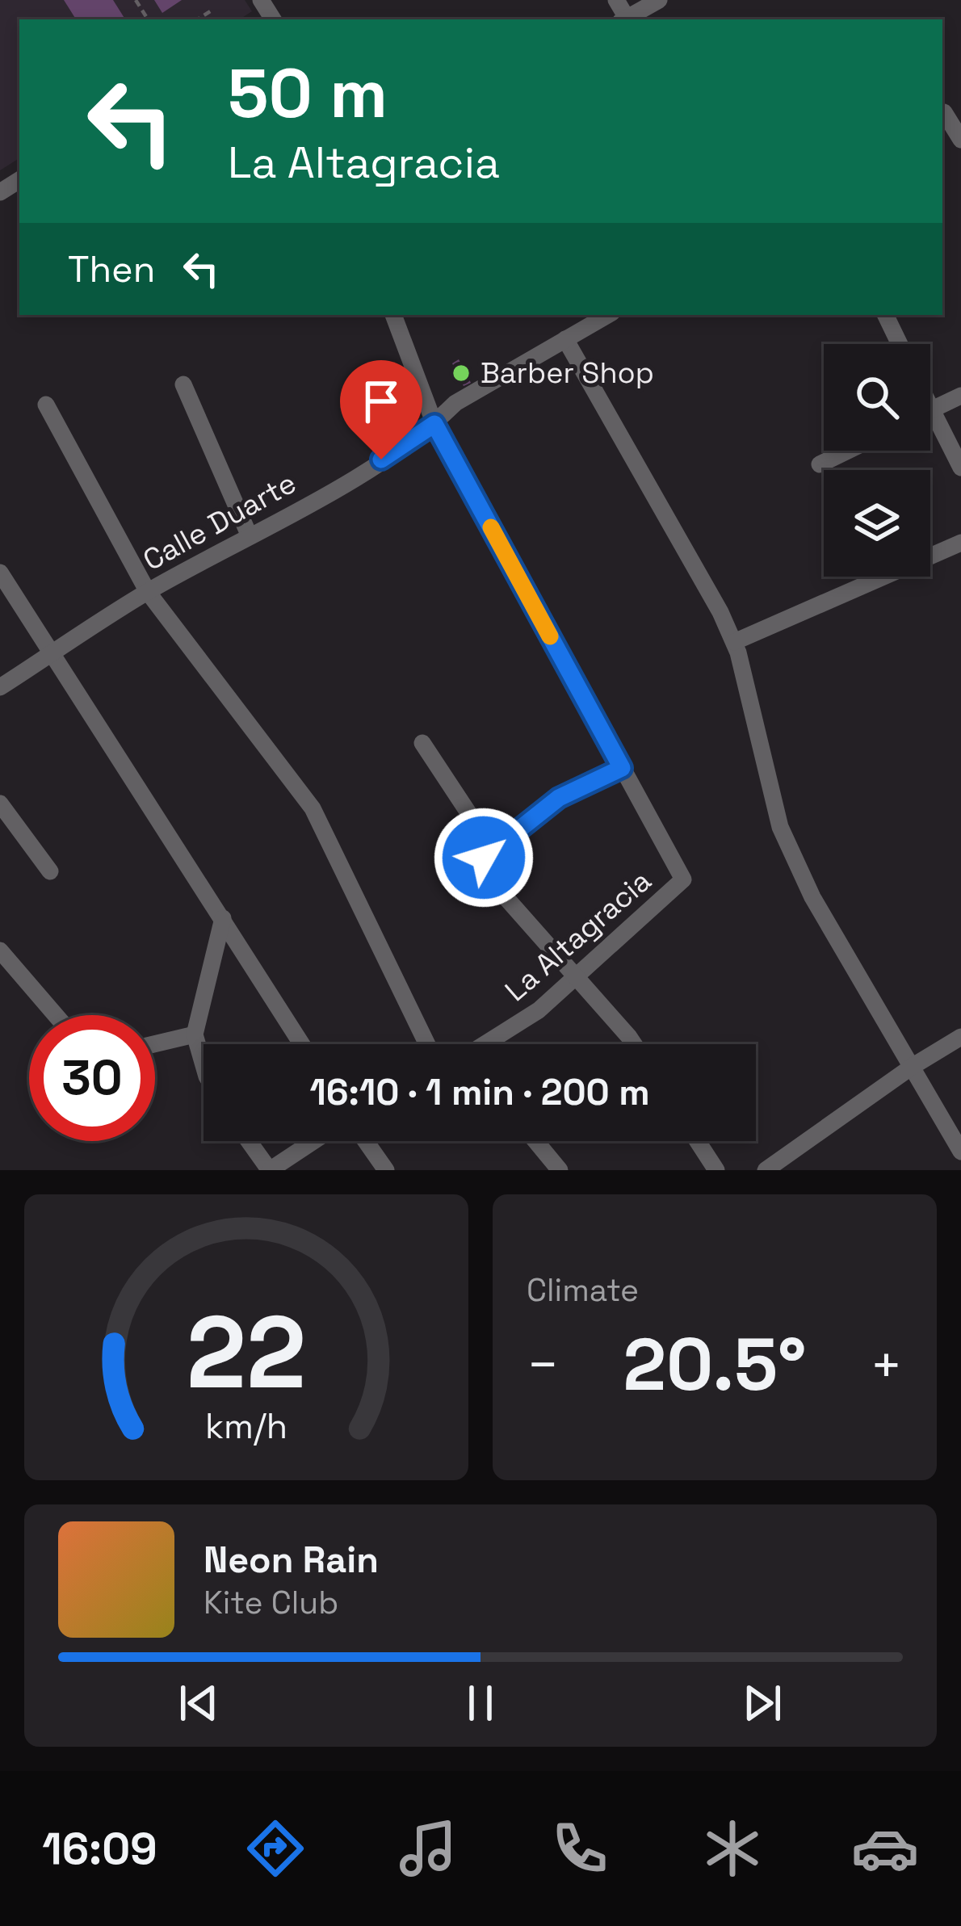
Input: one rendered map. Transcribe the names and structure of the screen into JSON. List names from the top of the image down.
{
  "streets": {
    "street": ["Calle Duarte", "La Altagracia"]
  },
  "crossings": [
    ["Calle Duarte", "La Altagracia"]
  ],
  "places": ["Barber Shop"],
  "page": {
    "turn": ["50 m", "La Altagracia"],
    "then": "Then",
    "limit": "30",
    "trip": "16:10 · 1 min · 200 m",
    "tile": "Climate",
    "heat": ["−", "20.5°", "+"],
    "song": ["Neon Rain", "Kite Club"],
    "tabs": "16:09",
    "gauge": ["22", "km/h"]
  }
}
